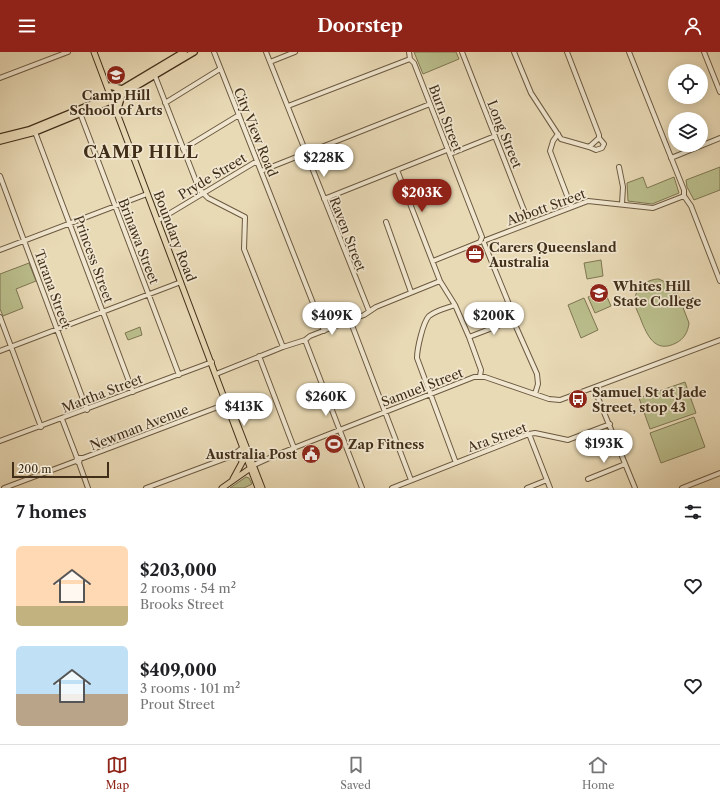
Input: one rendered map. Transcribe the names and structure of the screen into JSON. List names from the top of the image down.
{
  "streets": {
    "main road": ["Boundary Road"],
    "street": [
      "Burn Street",
      "City View Road",
      "Long Street",
      "Pryde Street",
      "Abbott Street",
      "Raven Street",
      "Brinawa Street",
      "Princess Street",
      "Tarana Street",
      "Samuel Street",
      "Martha Street",
      "Newman Avenue",
      "Ara Street"
    ]
  },
  "crossings": [
    ["Burn Street", "Pryde Street"],
    ["Burn Street", "Abbott Street"],
    ["Burn Street", "Samuel Street"],
    ["City View Road", "Pryde Street"],
    ["Long Street", "Abbott Street"],
    ["Pryde Street", "Raven Street"],
    ["Pryde Street", "Boundary Road"],
    ["Boundary Road", "Samuel Street"],
    ["Boundary Road", "Martha Street"],
    ["Boundary Road", "Newman Avenue"],
    ["Brinawa Street", "Martha Street"],
    ["Princess Street", "Martha Street"],
    ["Tarana Street", "Martha Street"]
  ],
  "districts": ["CAMP HILL"],
  "places": {
    "school or university": ["Camp Hill School of Arts", "Whites Hill State College"],
    "office": ["Carers Queensland Australia"],
    "bus stop": ["Samuel St at Jade Street, stop 43"],
    "sports": ["Zap Fitness"],
    "public building": ["Australia Post"]
  },
  "scale_bar": "200 m",
  "page": {
    "header": "Doorstep",
    "price": [
      "$228K",
      "$203K",
      "$409K",
      "$200K",
      "$260K",
      "$413K",
      "$193K"
    ],
    "scale": "200 m",
    "heading": "7 homes",
    "list": [
      {
        "name": "$203,000",
        "note": "2 rooms · 54 m² · Brooks Street"
      },
      {
        "name": "$409,000",
        "note": "3 rooms · 101 m² · Prout Street"
      }
    ],
    "tabs": ["Map", "Saved", "Home"]
  }
}
